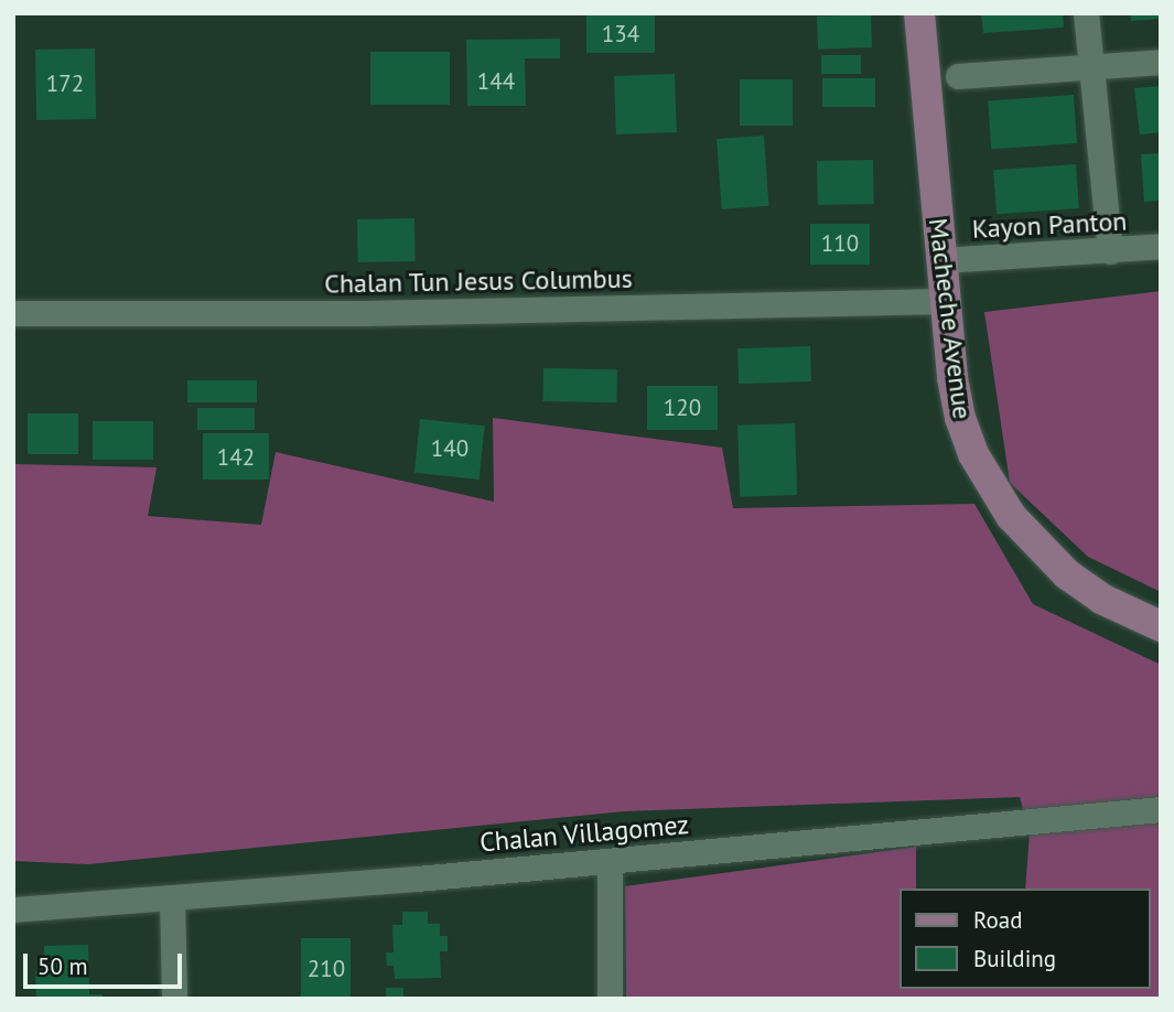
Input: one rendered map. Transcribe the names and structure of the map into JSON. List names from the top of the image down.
{
  "streets": {
    "main road": ["Macheche Avenue"],
    "street": ["Kayon Panton", "Chalan Tun Jesus Columbus", "Chalan Villagomez"]
  },
  "crossings": [
    ["Kayon Panton", "Macheche Avenue"],
    ["Chalan Tun Jesus Columbus", "Macheche Avenue"]
  ],
  "house_numbers": [
    "134",
    "144",
    "172",
    "110",
    "120",
    "140",
    "142",
    "210"
  ],
  "legend": ["Road", "Building"],
  "scale_bar": "50 m"
}
